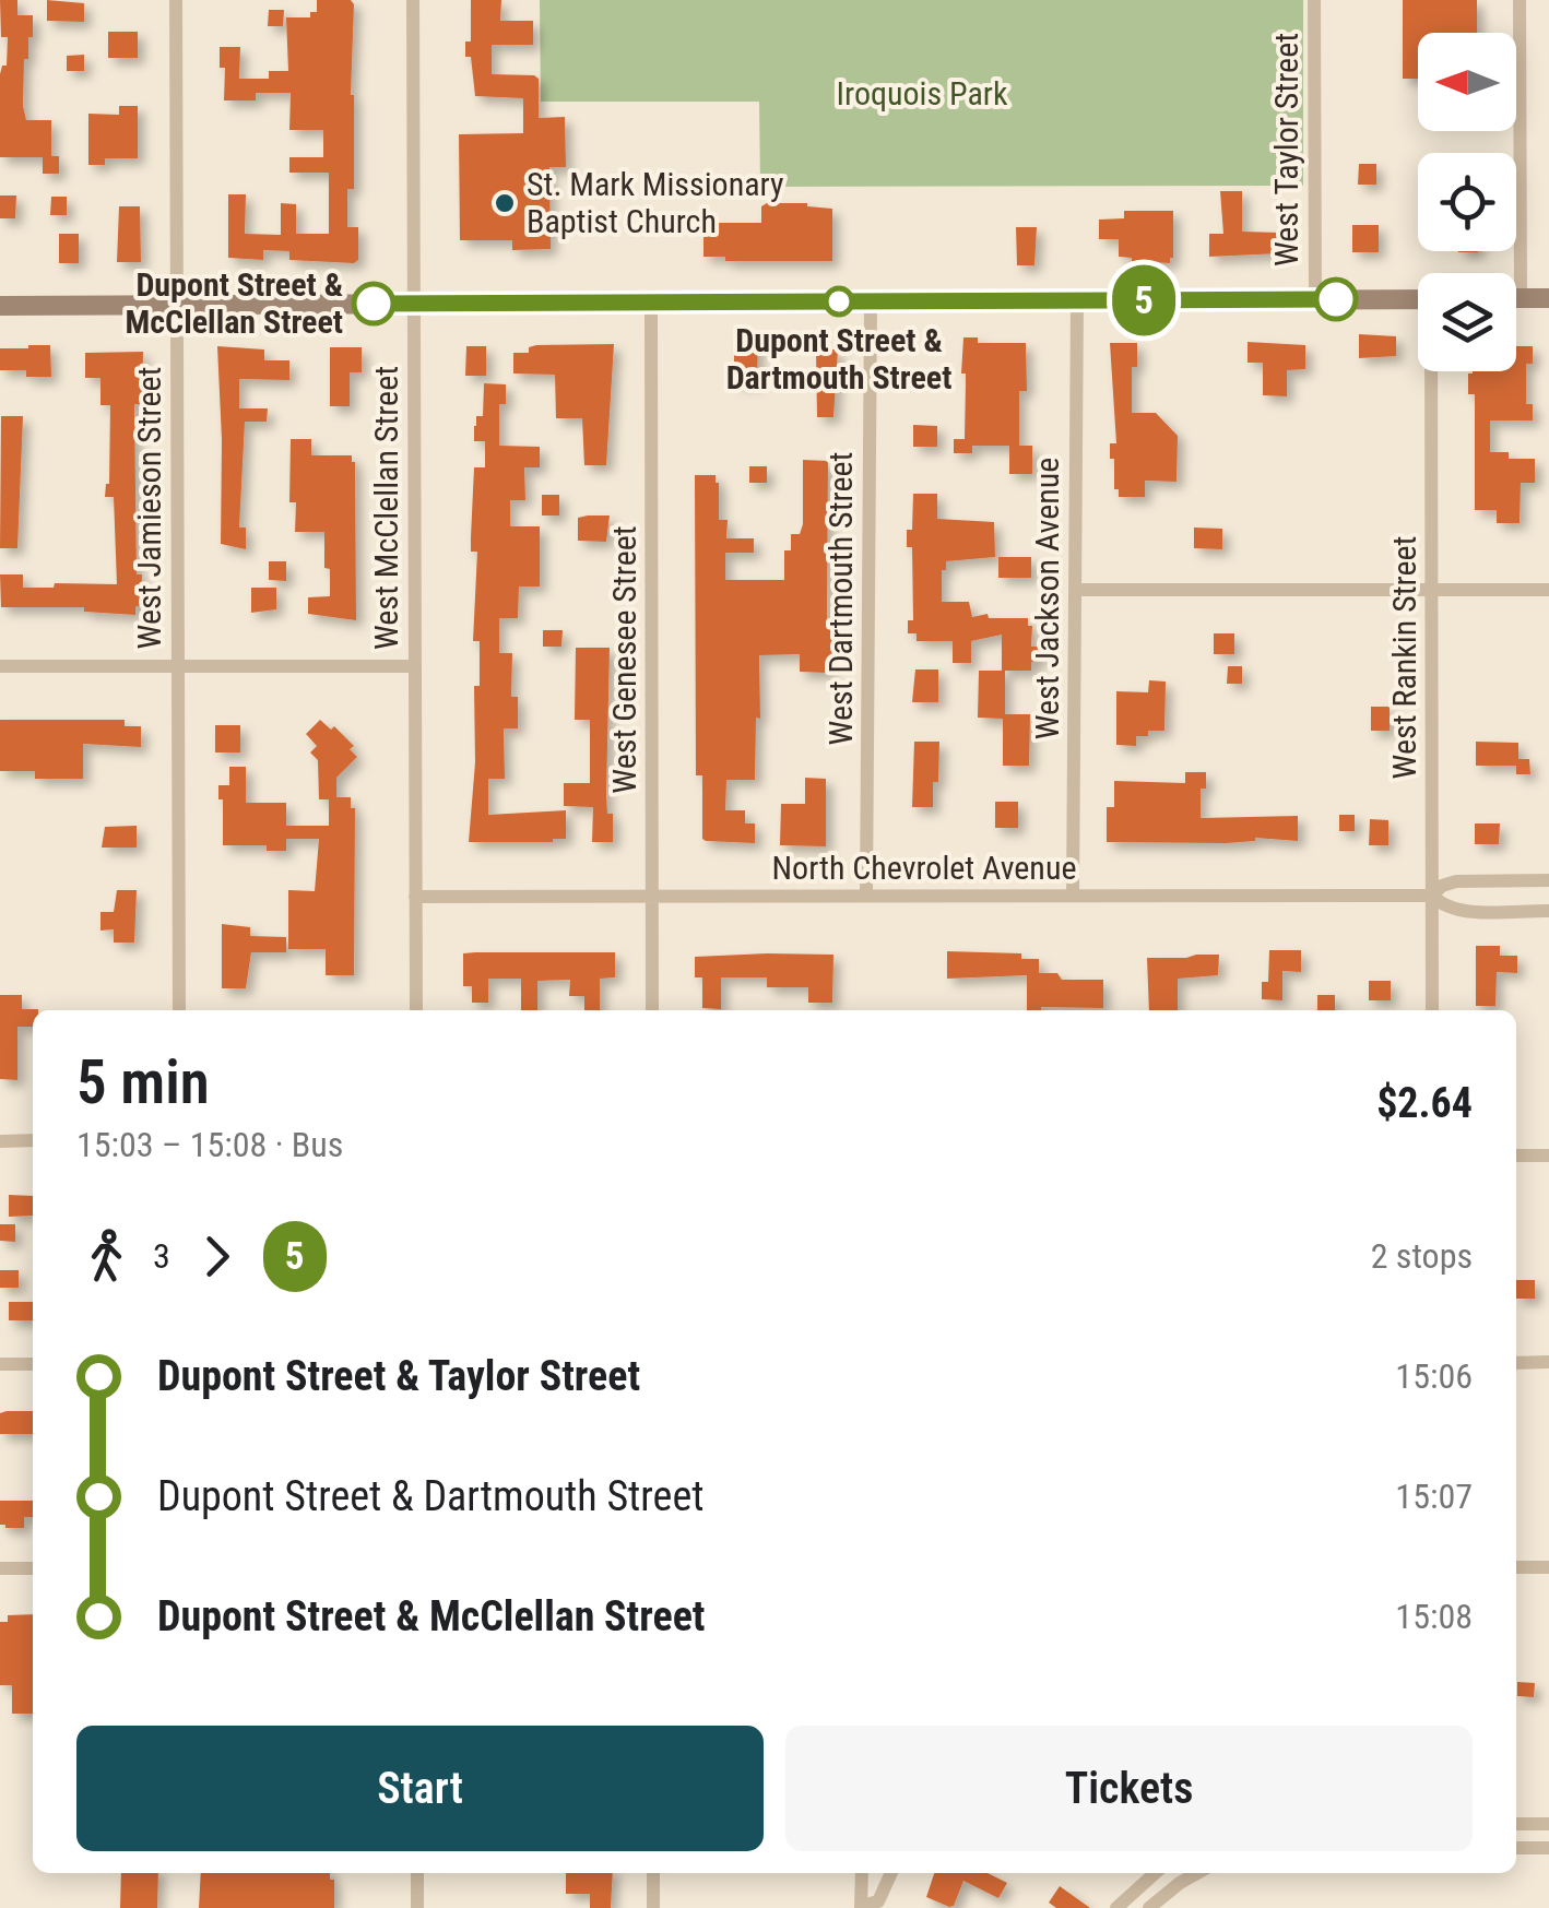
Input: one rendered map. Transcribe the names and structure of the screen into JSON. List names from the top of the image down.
{
  "streets": {
    "street": [
      "West Taylor Street",
      "West Jamieson Street",
      "West McClellan Street",
      "West Dartmouth Street",
      "West Jackson Avenue",
      "West Rankin Street",
      "West Genesee Street",
      "North Chevrolet Avenue"
    ]
  },
  "crossings": [
    ["West McClellan Street", "North Chevrolet Avenue"],
    ["West Dartmouth Street", "North Chevrolet Avenue"],
    ["West Jackson Avenue", "North Chevrolet Avenue"],
    ["West Rankin Street", "North Chevrolet Avenue"],
    ["West Genesee Street", "North Chevrolet Avenue"]
  ],
  "parks": ["Iroquois Park"],
  "places": ["St. Mark Missionary Baptist Church", "Dupont Street & Dartmouth Street", "Dupont Street & McClellan Street"],
  "lines": ["bus line 5"],
  "north": "left",
  "page": {
    "on_map": "5",
    "heading": ["5 min", "15:03 – 15:08 · Bus", "$2.64"],
    "legs": ["3", "5", "2 stops"],
    "list": [
      {
        "name": "Dupont Street & Taylor Street",
        "value": "15:06"
      },
      {
        "name": "Dupont Street & Dartmouth Street",
        "value": "15:07"
      },
      {
        "name": "Dupont Street & McClellan Street",
        "value": "15:08"
      }
    ],
    "buttons": ["Start", "Tickets"]
  }
}
